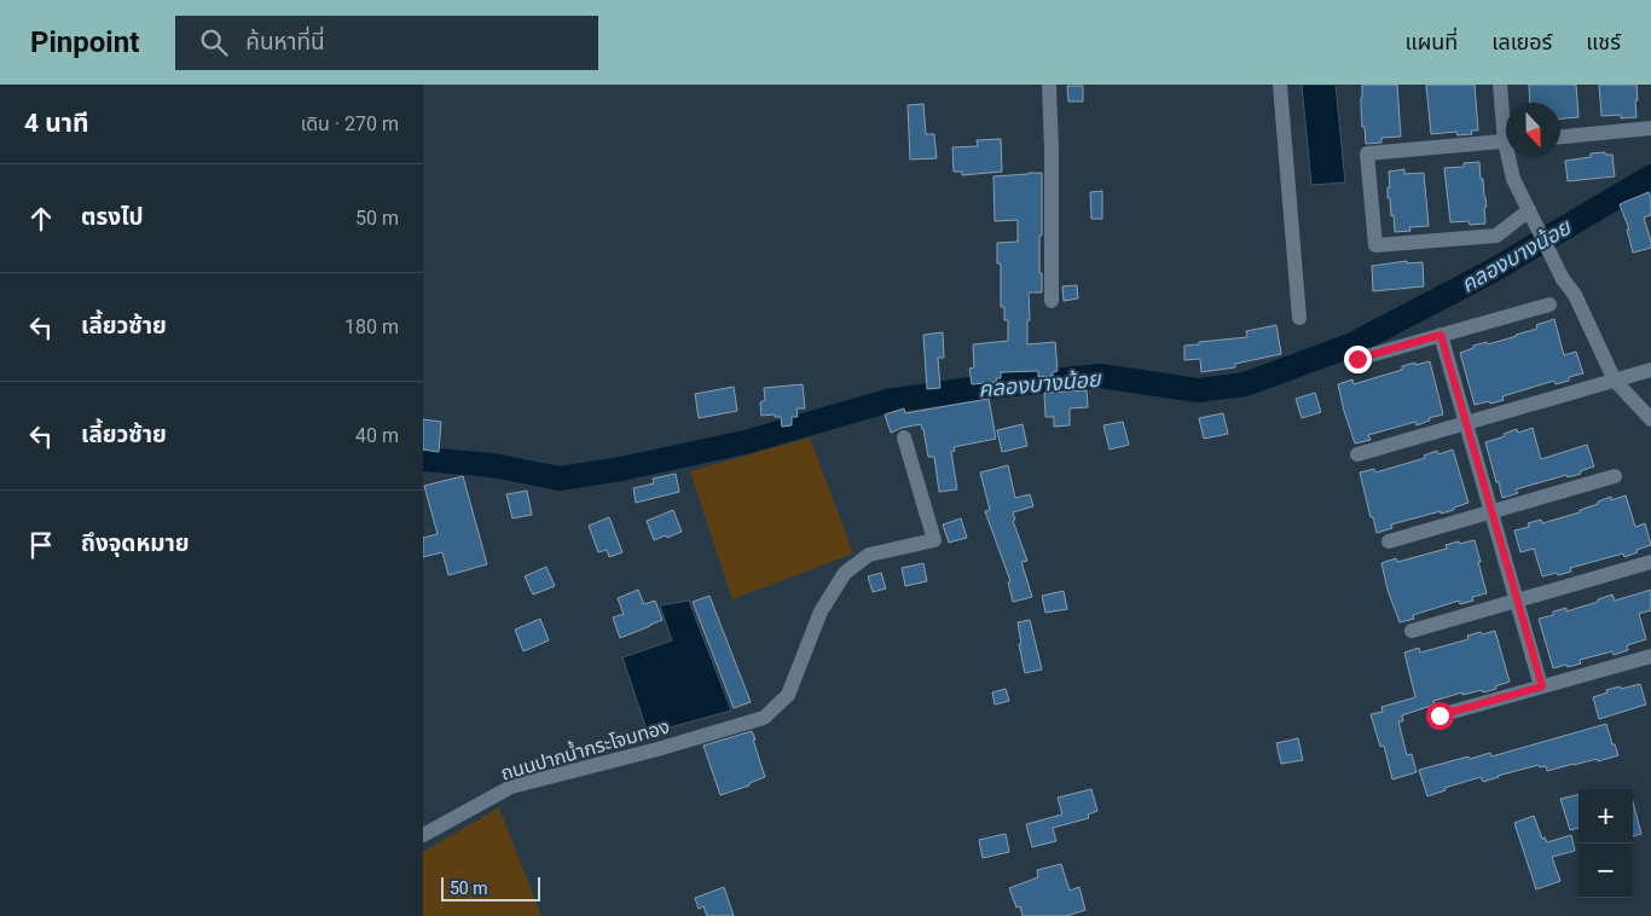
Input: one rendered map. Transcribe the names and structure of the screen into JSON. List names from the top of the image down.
{
  "streets": {
    "street": ["ถนนปากน้ำกระโจมทอง"]
  },
  "water": ["คลองบางน้อย"],
  "scale_bar": "50 m",
  "north": "bottom",
  "page": {
    "header": "Pinpoint",
    "search": "ค้นหาที่นี่",
    "nav": ["แผนที่", "เลเยอร์", "แชร์"],
    "heading": ["4 นาที", "เดิน · 270 m"],
    "list": [
      ["ตรงไป", "50 m"],
      ["เลี้ยวซ้าย", "180 m"],
      ["เลี้ยวซ้าย", "40 m"],
      "ถึงจุดหมาย"
    ],
    "map_buttons": ["+", "−"],
    "scale": "50 m"
  }
}
